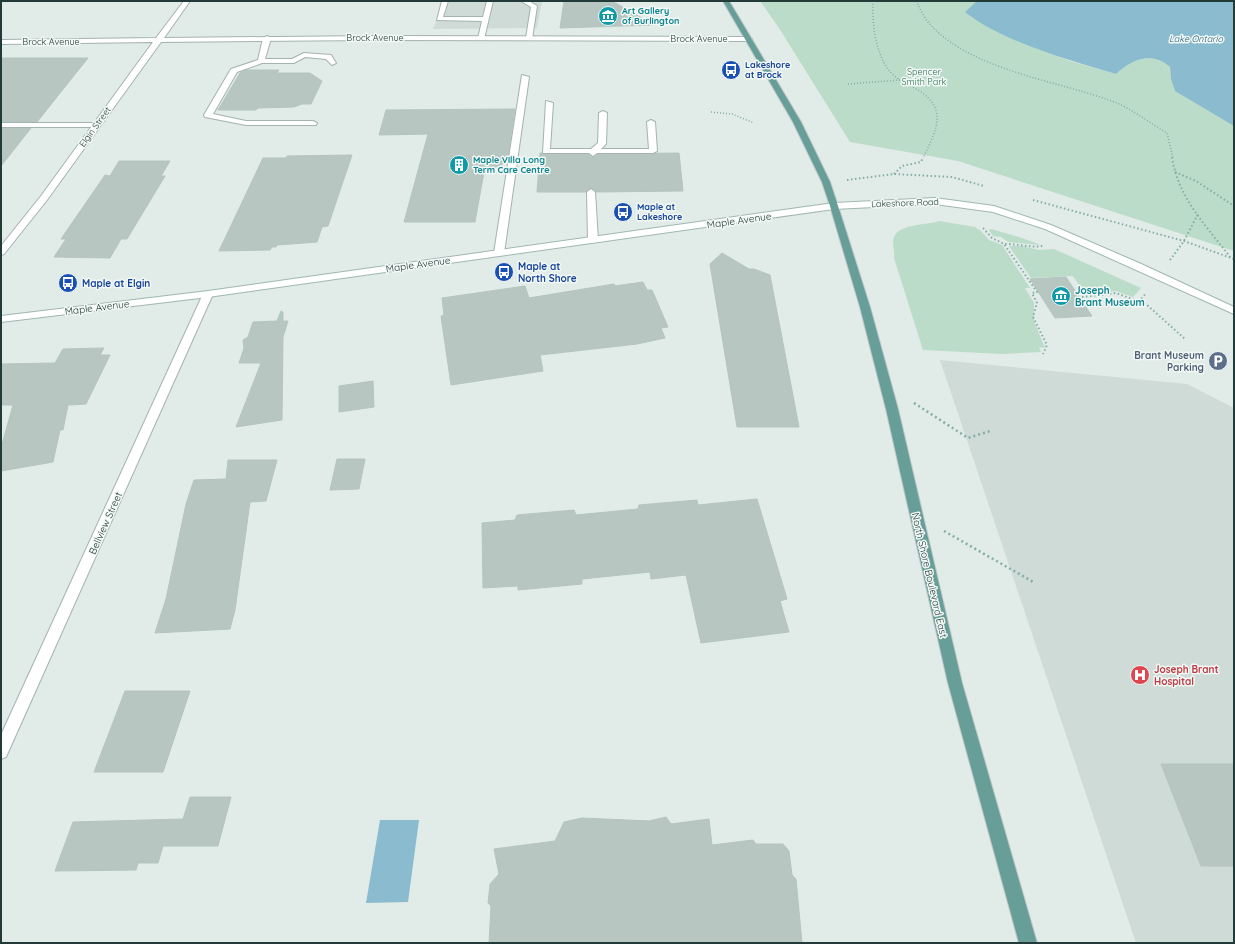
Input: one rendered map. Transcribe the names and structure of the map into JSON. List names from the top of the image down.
{
  "streets": {
    "main road": ["North Shore Boulevard East"],
    "street": [
      "Brock Avenue",
      "Elgin Street",
      "Lakeshore Road",
      "Maple Avenue",
      "Bellview Street"
    ]
  },
  "crossings": [
    ["Brock Avenue", "Elgin Street"],
    ["Lakeshore Road", "Maple Avenue"],
    ["Lakeshore Road", "North Shore Boulevard East"],
    ["Maple Avenue", "Bellview Street"],
    ["Maple Avenue", "North Shore Boulevard East"]
  ],
  "water": ["Lake Ontario"],
  "parks": ["Spencer Smith Park"],
  "places": {
    "museum": ["Art Gallery of Burlington", "Joseph Brant Museum"],
    "bus stop": [
      "Lakeshore at Brock",
      "Maple at Lakeshore",
      "Maple at North Shore",
      "Maple at Elgin"
    ],
    "building": ["Maple Villa Long Term Care Centre"],
    "parking": ["Brant Museum Parking"],
    "hospital": ["Joseph Brant Hospital"]
  }
}
